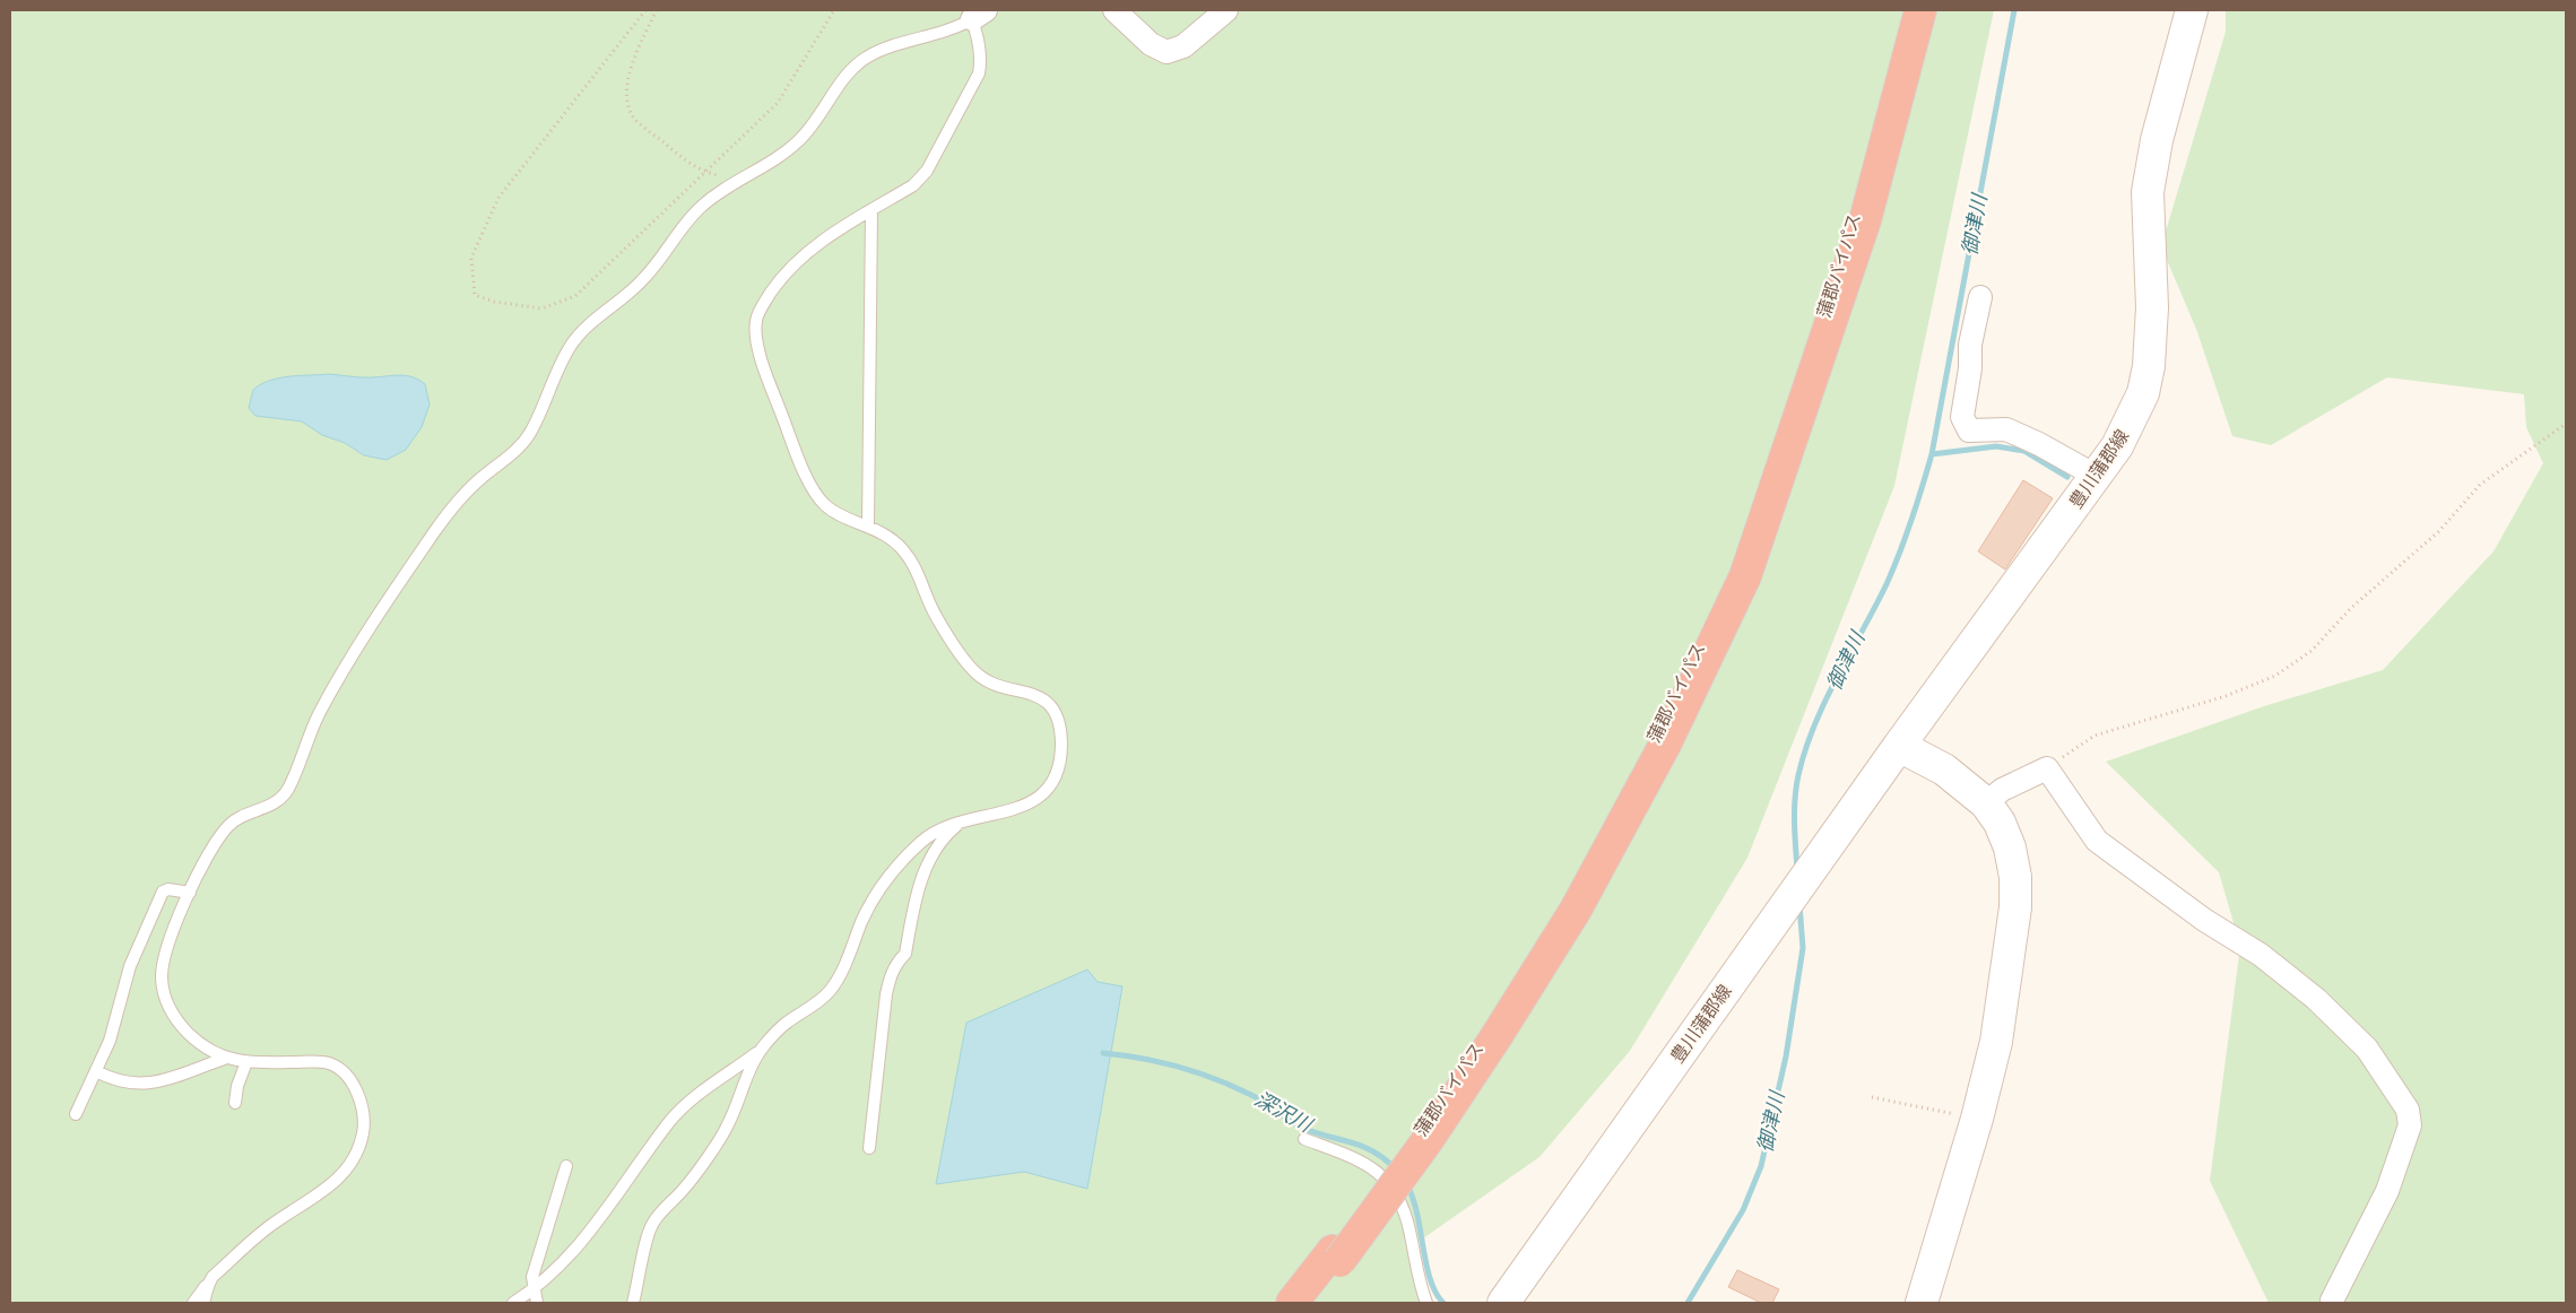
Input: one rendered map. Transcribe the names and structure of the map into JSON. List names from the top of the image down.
{
  "streets": {
    "highway": ["蒲郡バイパス"],
    "main road": ["豊川蒲郡線"]
  },
  "water": ["御津川", "深沢川"]
}
